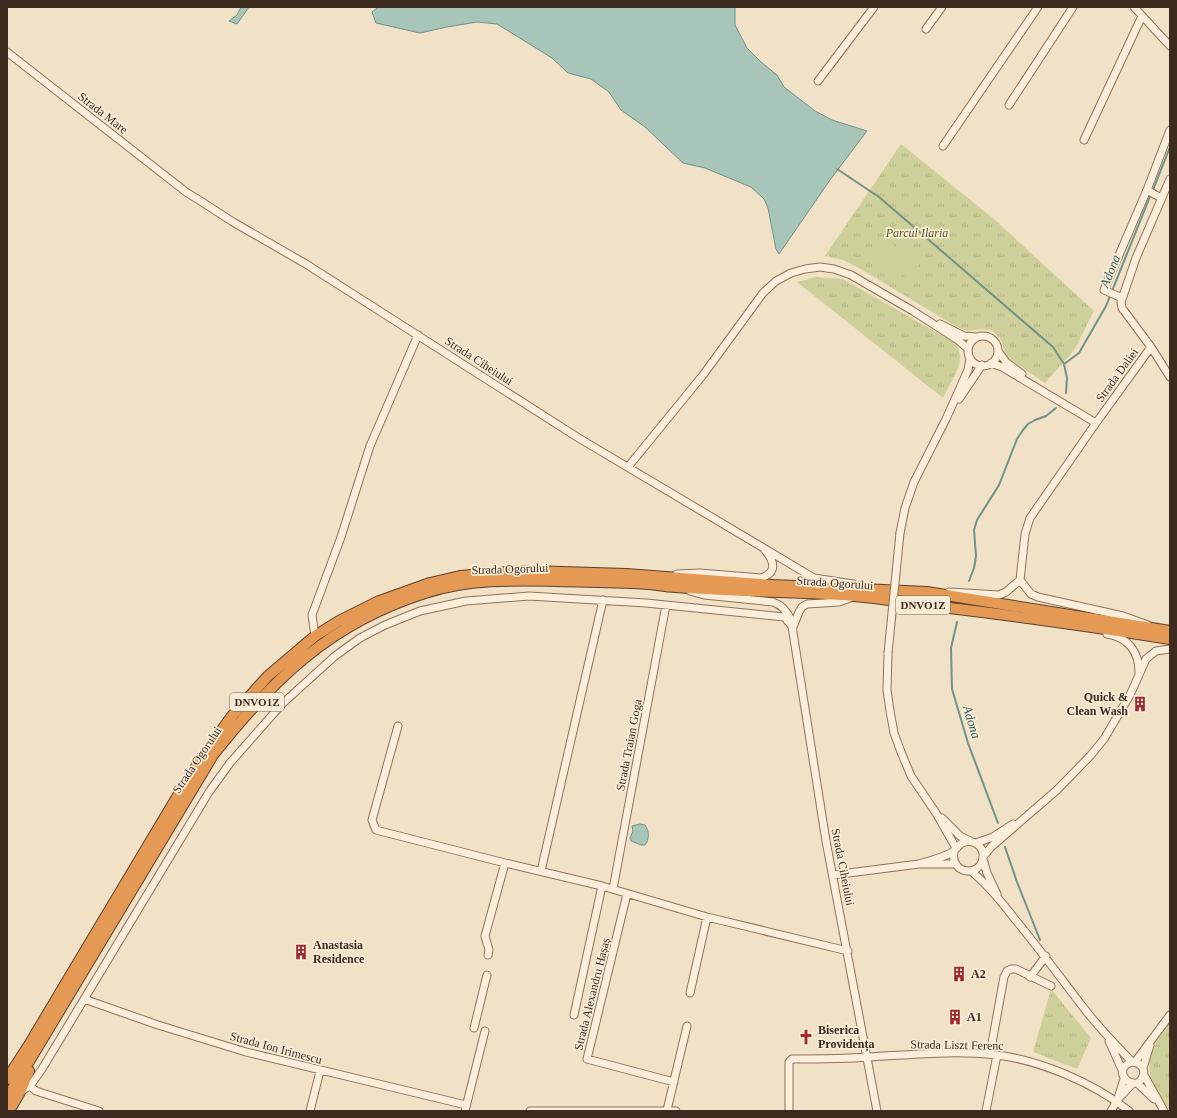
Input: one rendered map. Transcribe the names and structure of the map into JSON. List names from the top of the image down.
{
  "streets": {
    "highway": ["Strada Ogorului", "DNVO1Z"],
    "street": [
      "Strada Mare",
      "Strada Ciheiului",
      "Strada Daliei",
      "Strada Traian Goga",
      "Strada Alexandru Hașaș",
      "Strada Liszt Ferenc",
      "Strada Ion Irimescu"
    ]
  },
  "crossings": [
    ["Strada Mare", "Strada Ciheiului"],
    ["Strada Ciheiului", "Strada Ogorului"],
    ["Strada Ciheiului", "Strada Liszt Ferenc"]
  ],
  "water": ["Adona"],
  "parks": ["Parcul Ilaria"],
  "places": {
    "building": [
      "Quick & Clean Wash",
      "Anastasia Residence",
      "A2",
      "A1"
    ],
    "church": ["Biserica Providența"]
  }
}
